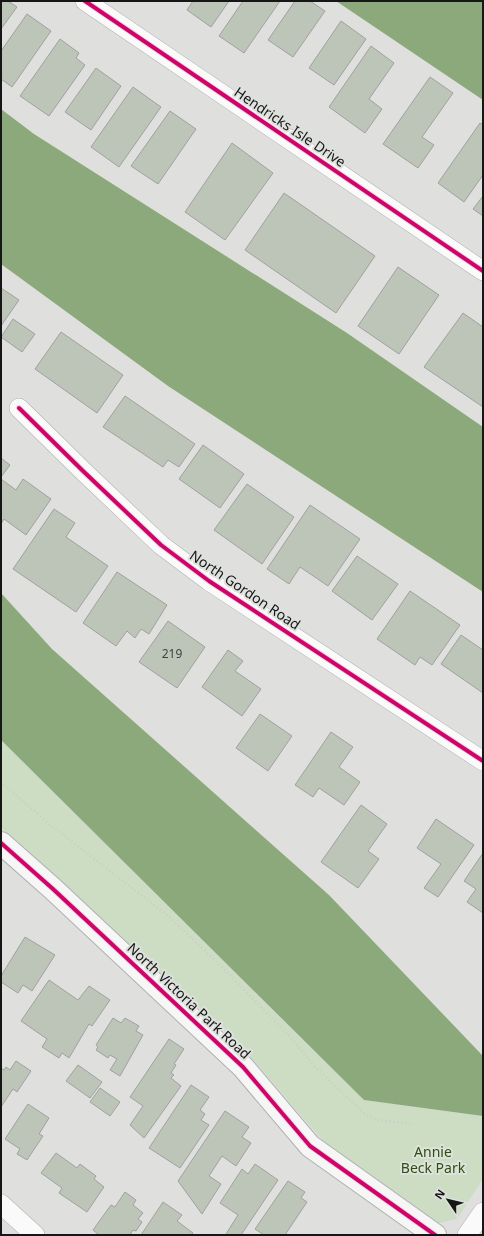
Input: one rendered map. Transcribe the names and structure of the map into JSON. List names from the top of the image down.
{
  "streets": {
    "street": ["Hendricks Isle Drive", "North Gordon Road", "North Victoria Park Road"]
  },
  "parks": ["Annie Beck Park"],
  "house_numbers": ["219"],
  "north": "top left"
}
